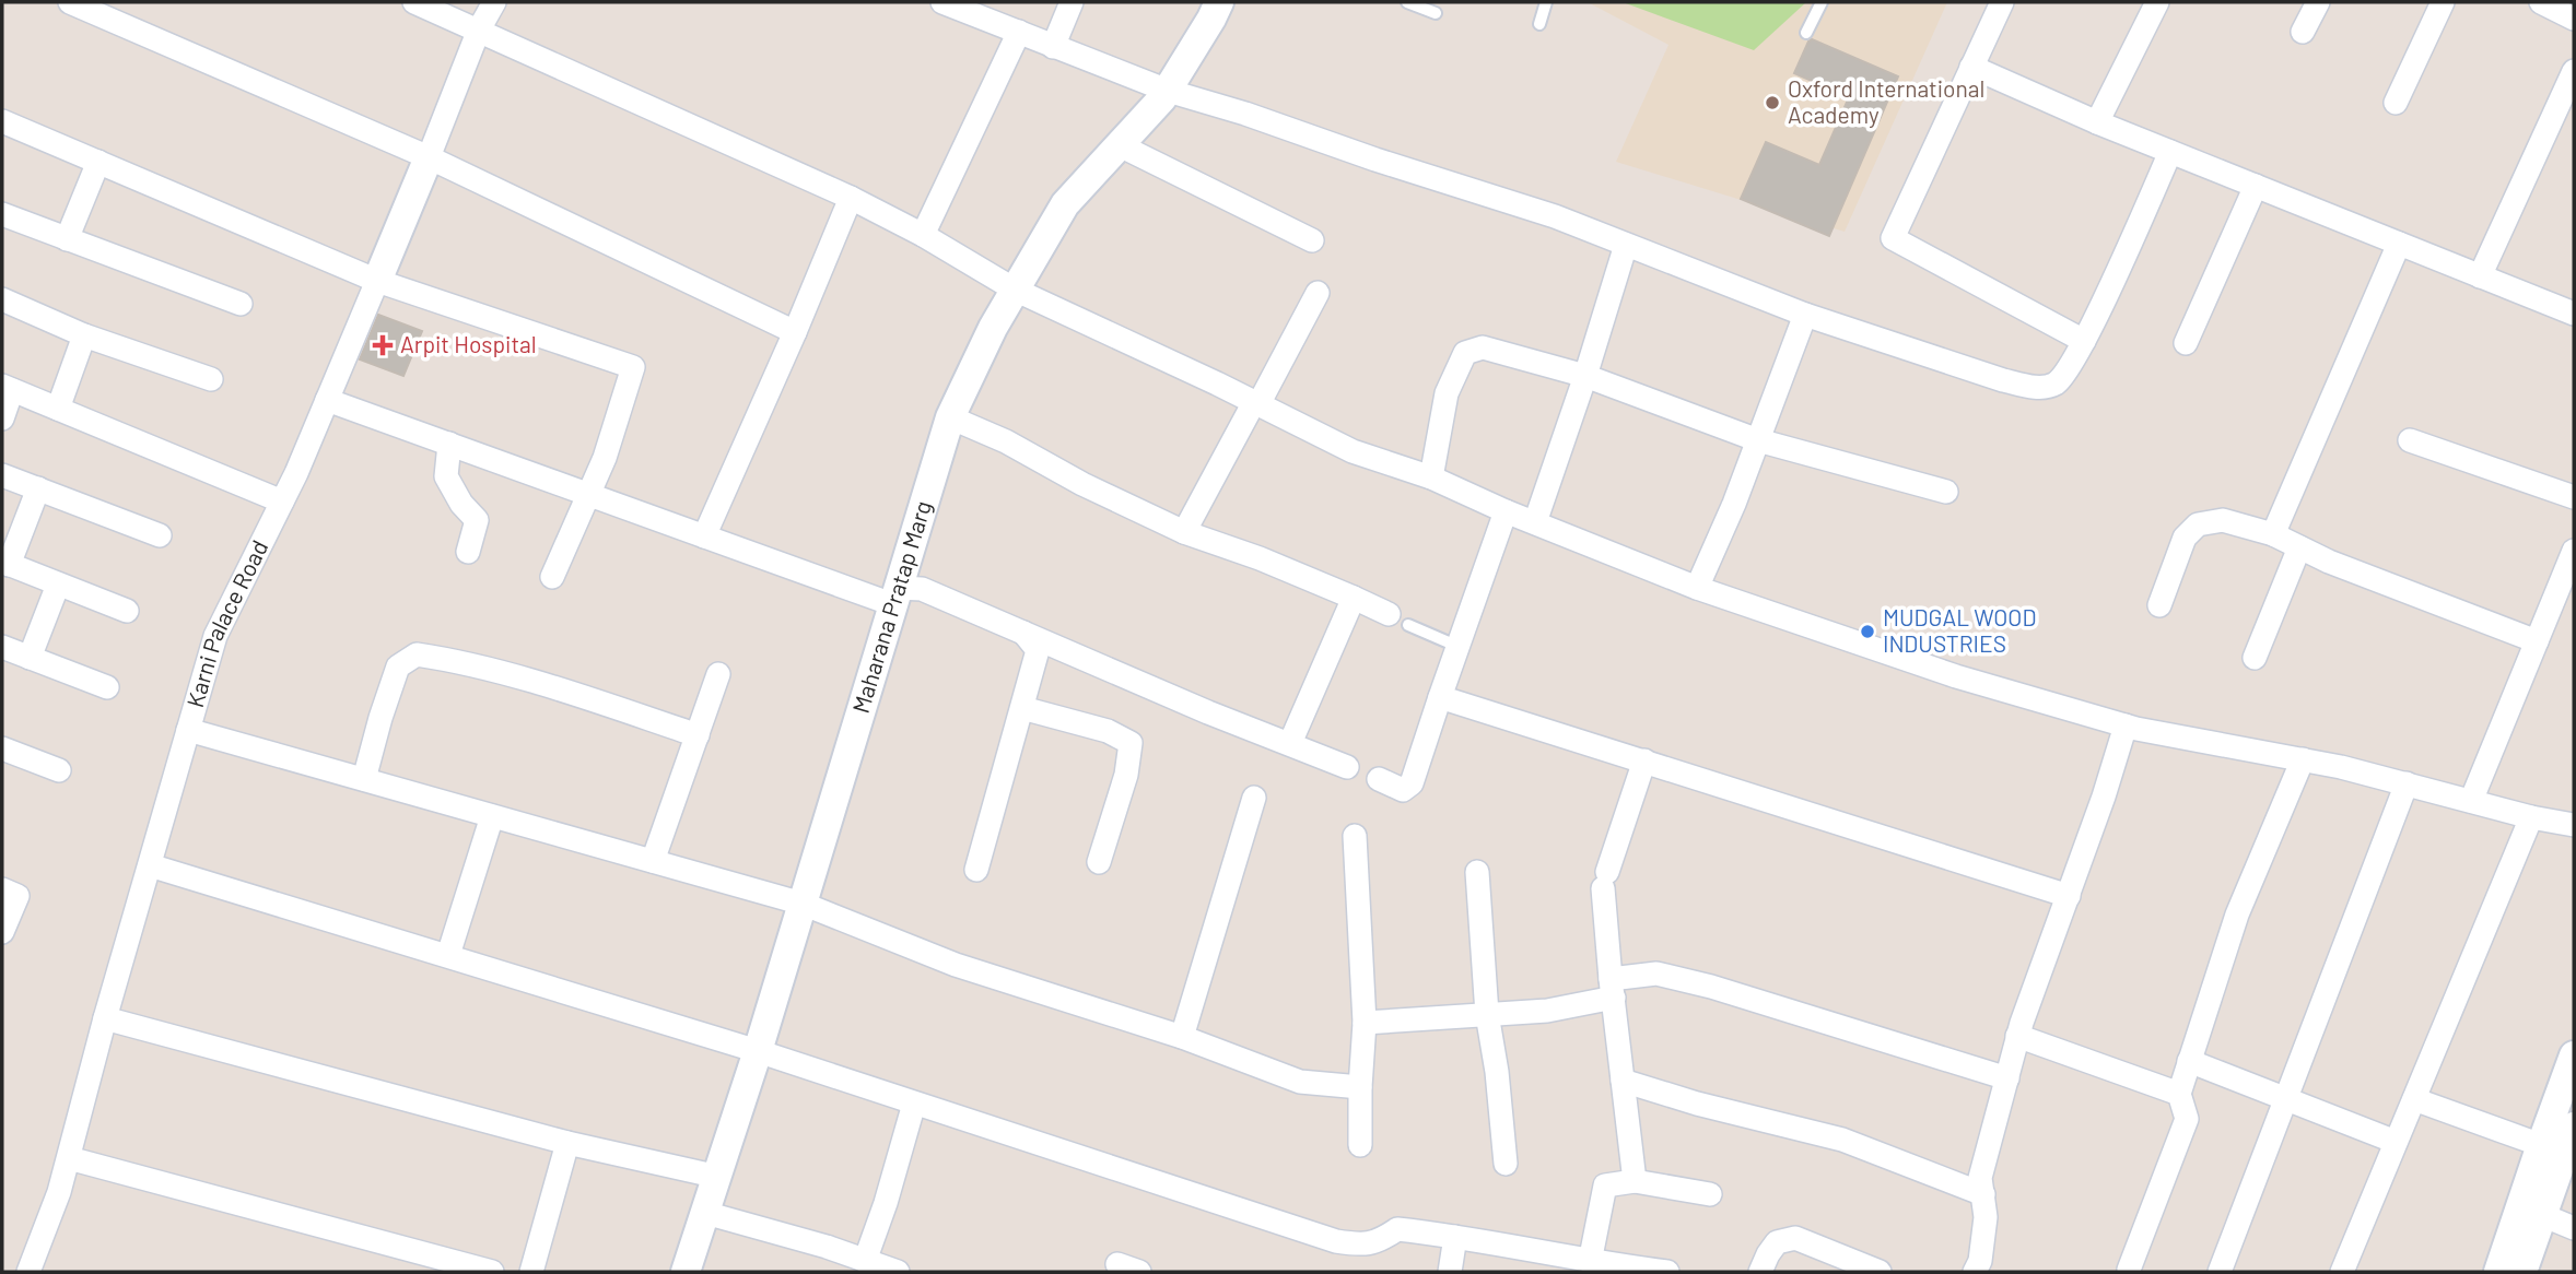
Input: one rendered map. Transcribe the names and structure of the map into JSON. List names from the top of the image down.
{
  "streets": {
    "street": ["Maharana Pratap Marg", "Karni Palace Road"]
  },
  "places": {
    "other": ["Oxford International Academy", "MUDGAL WOOD INDUSTRIES"],
    "health": ["Arpit Hospital"]
  }
}
